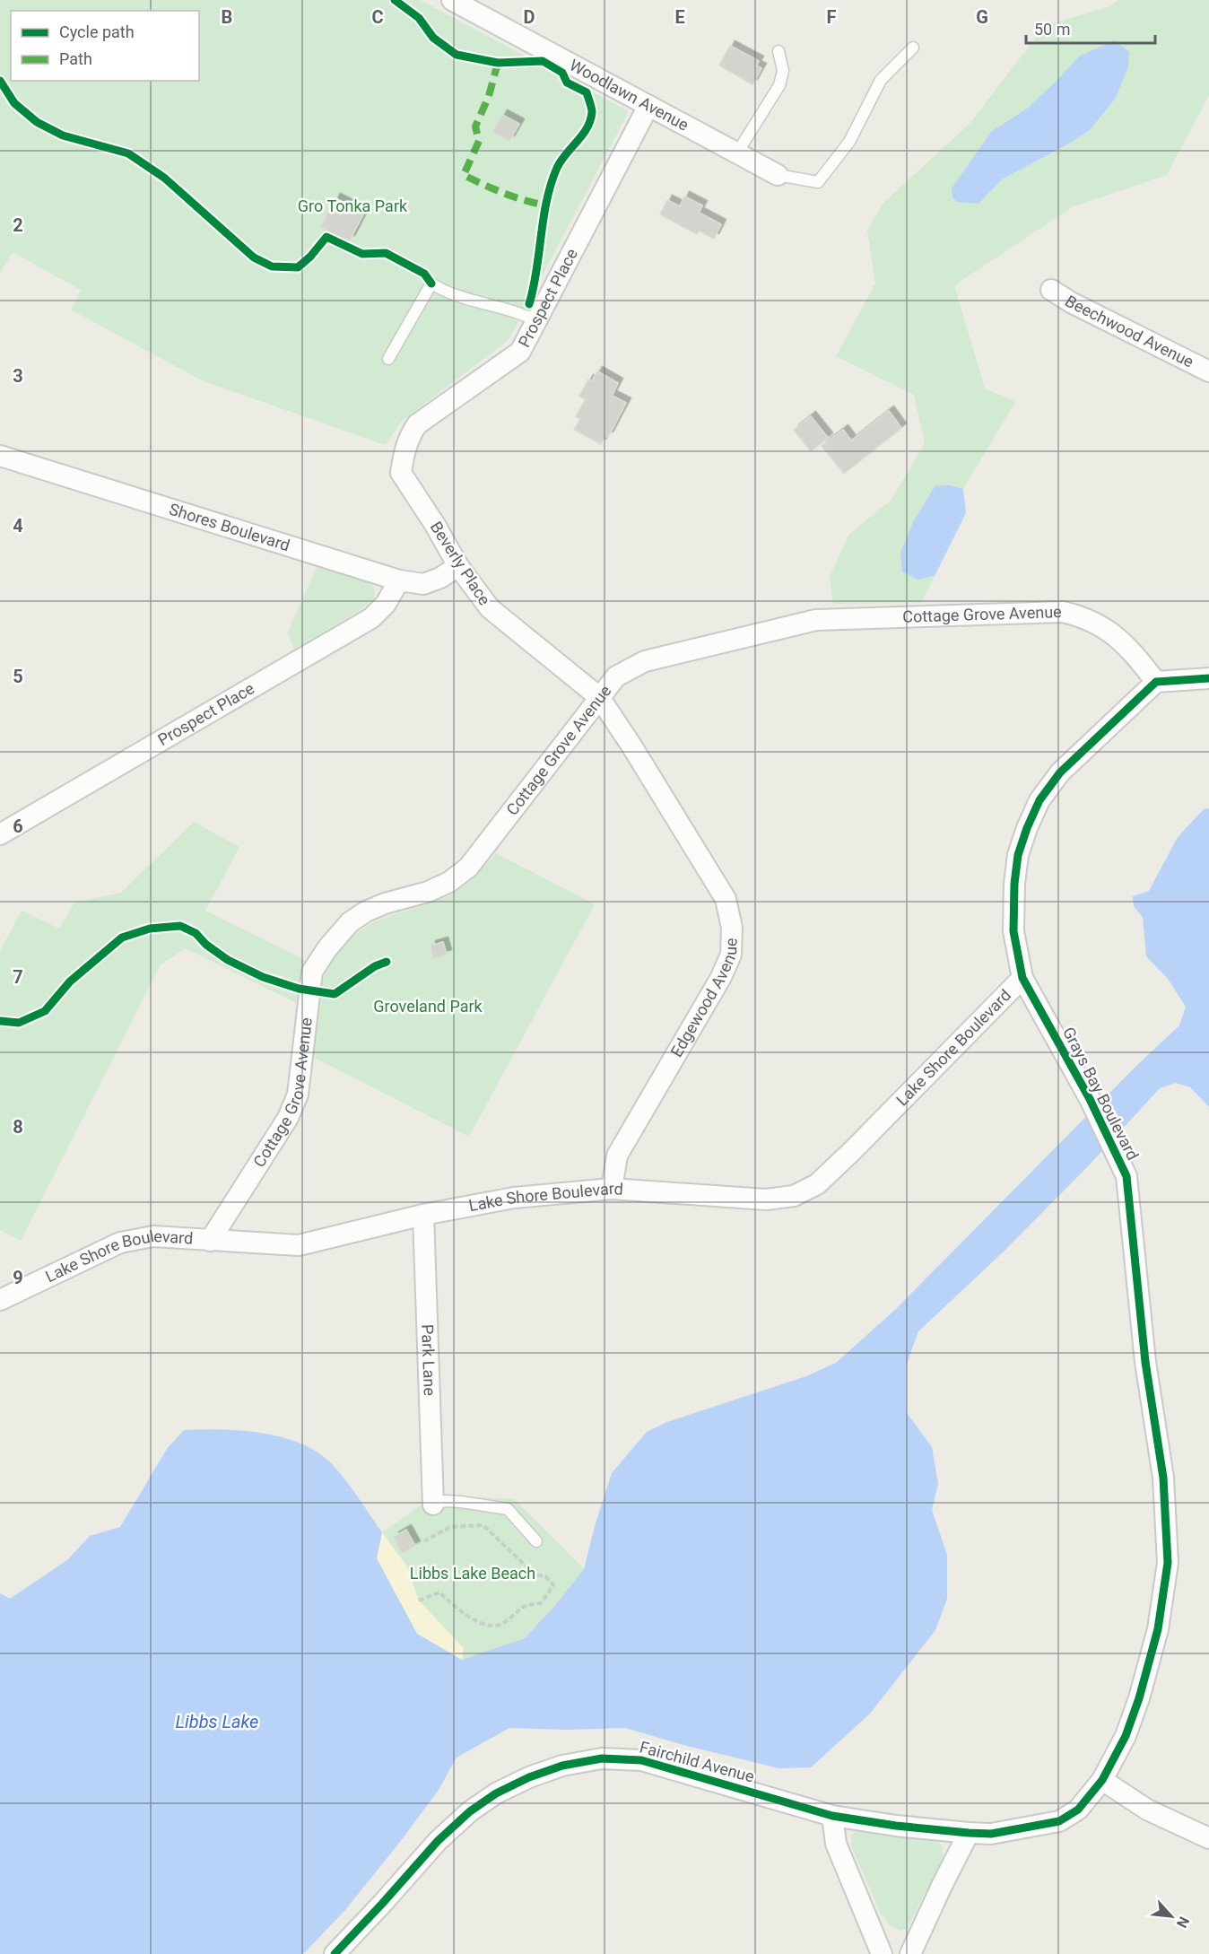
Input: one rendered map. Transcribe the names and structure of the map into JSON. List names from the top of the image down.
{
  "streets": {
    "street": [
      "Woodlawn Avenue",
      "Prospect Place",
      "Beechwood Avenue",
      "Shores Boulevard",
      "Beverly Place",
      "Cottage Grove Avenue",
      "Edgewood Avenue",
      "Lake Shore Boulevard",
      "Grays Bay Boulevard",
      "Park Lane",
      "Fairchild Avenue"
    ]
  },
  "crossings": [
    ["Woodlawn Avenue", "Prospect Place"],
    ["Prospect Place", "Shores Boulevard"],
    ["Prospect Place", "Beverly Place"],
    ["Shores Boulevard", "Beverly Place"],
    ["Beverly Place", "Cottage Grove Avenue"],
    ["Beverly Place", "Edgewood Avenue"],
    ["Cottage Grove Avenue", "Edgewood Avenue"],
    ["Cottage Grove Avenue", "Lake Shore Boulevard"],
    ["Cottage Grove Avenue", "Grays Bay Boulevard"],
    ["Edgewood Avenue", "Lake Shore Boulevard"],
    ["Lake Shore Boulevard", "Grays Bay Boulevard"],
    ["Lake Shore Boulevard", "Park Lane"],
    ["Grays Bay Boulevard", "Fairchild Avenue"]
  ],
  "water": ["Libbs Lake"],
  "parks": ["Gro Tonka Park", "Groveland Park", "Libbs Lake Beach"],
  "legend": ["Cycle path", "Path"],
  "scale_bar": "50 m",
  "north": "bottom right",
  "grid": {
    "columns": [
      "B",
      "C",
      "D",
      "E",
      "F",
      "G"
    ],
    "rows": [
      "2",
      "3",
      "4",
      "5",
      "6",
      "7",
      "8",
      "9"
    ]
  }
}
